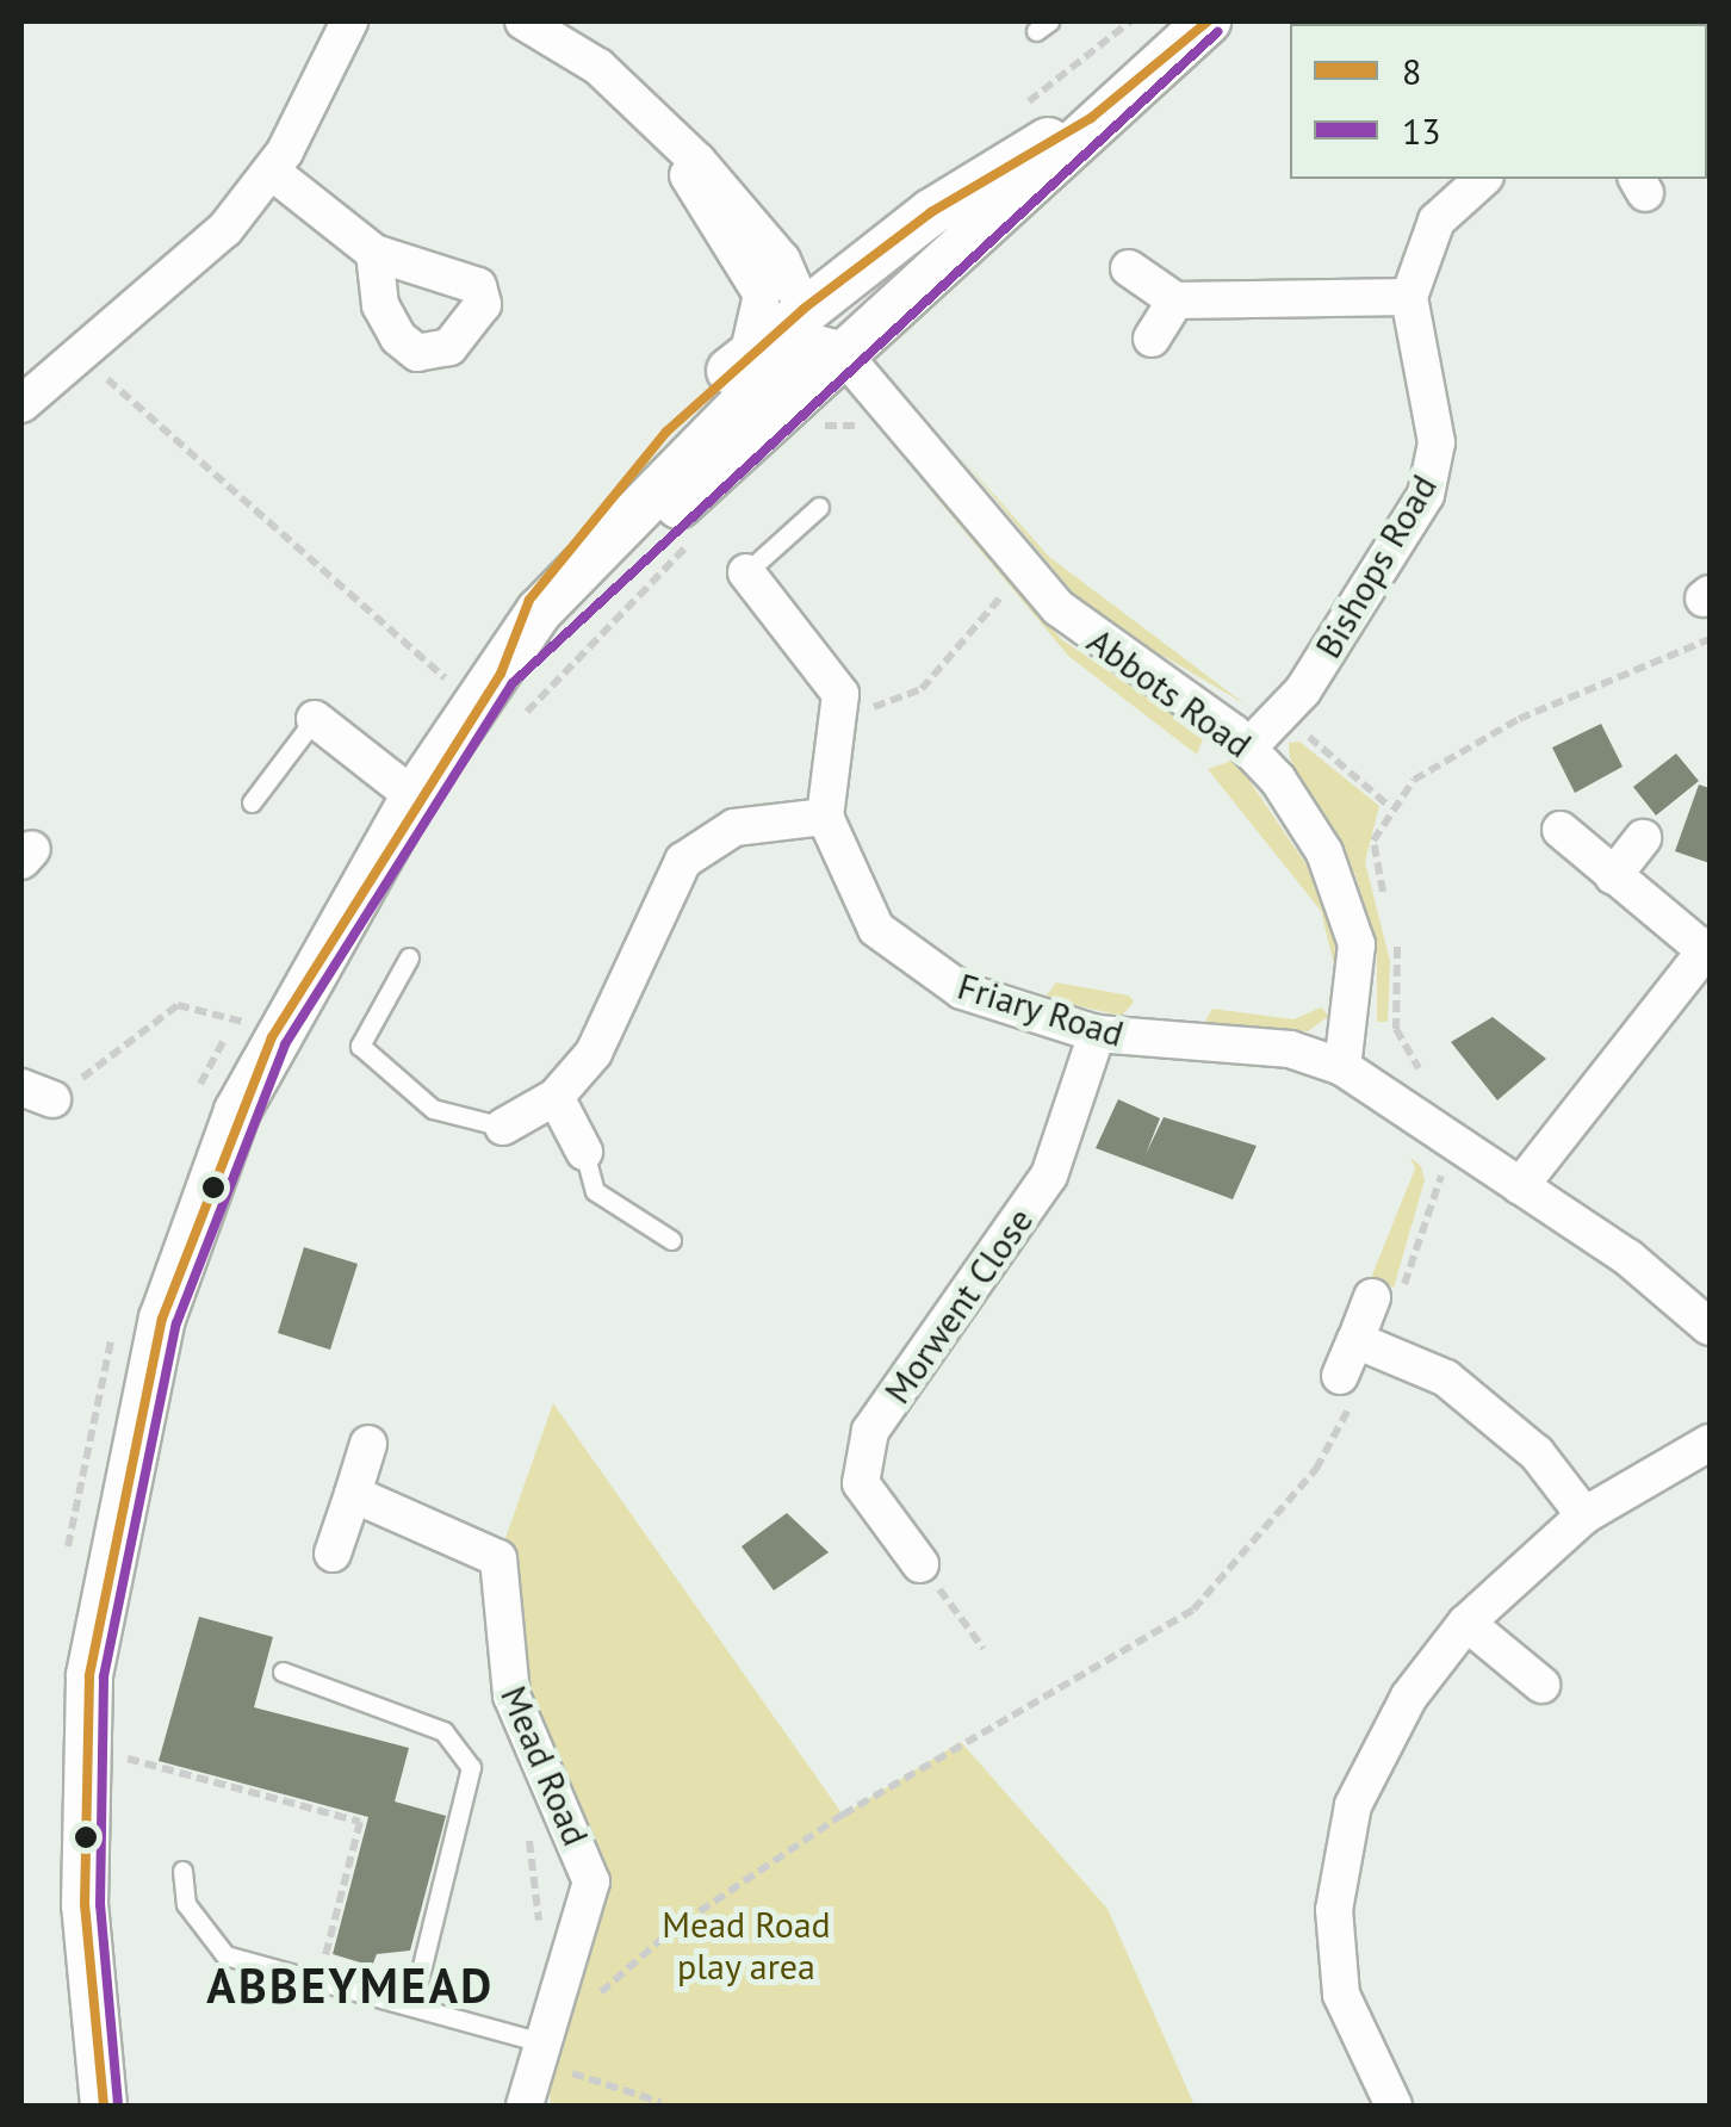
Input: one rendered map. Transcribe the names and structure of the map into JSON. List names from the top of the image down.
{
  "streets": {
    "street": [
      "Bishops Road",
      "Abbots Road",
      "Friary Road",
      "Morwent Close",
      "Mead Road"
    ]
  },
  "crossings": [
    ["Bishops Road", "Abbots Road"],
    ["Abbots Road", "Friary Road"],
    ["Friary Road", "Morwent Close"]
  ],
  "districts": ["ABBEYMEAD"],
  "parks": ["Mead Road play area"],
  "lines": ["transit line 8", "transit line 13"],
  "legend": ["8", "13"]
}
